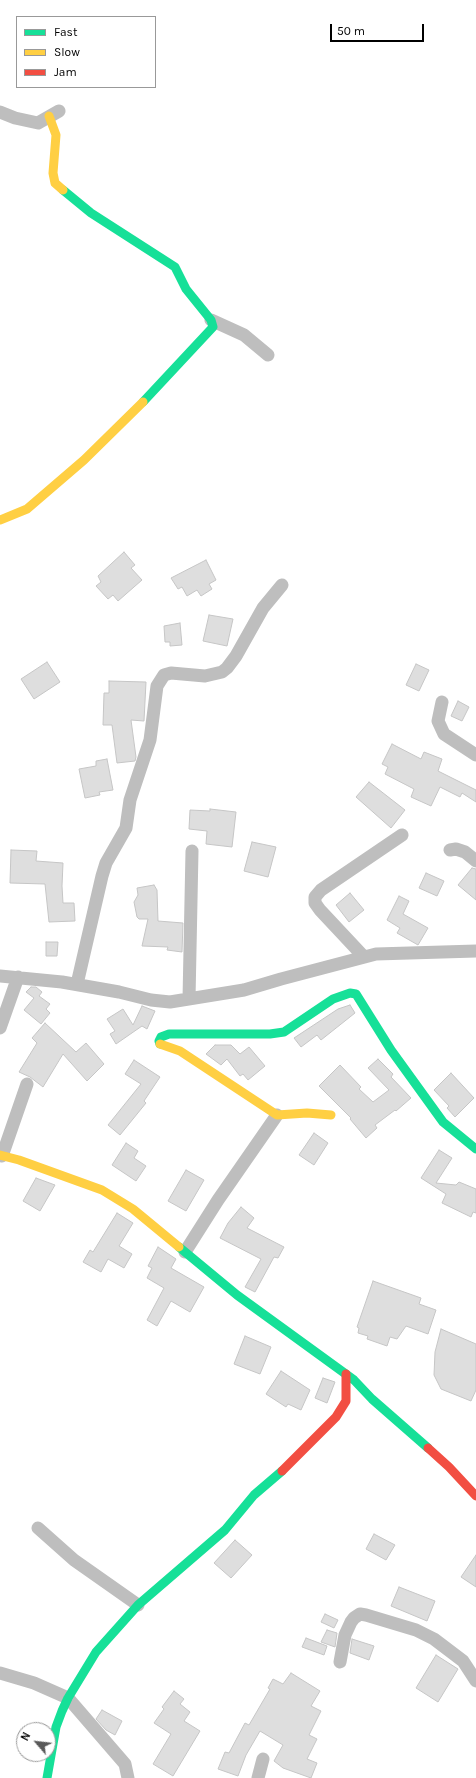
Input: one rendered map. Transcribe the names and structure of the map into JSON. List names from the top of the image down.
{
  "legend": ["Fast", "Slow", "Jam"],
  "scale_bar": "50 m",
  "north": "top left"
}
